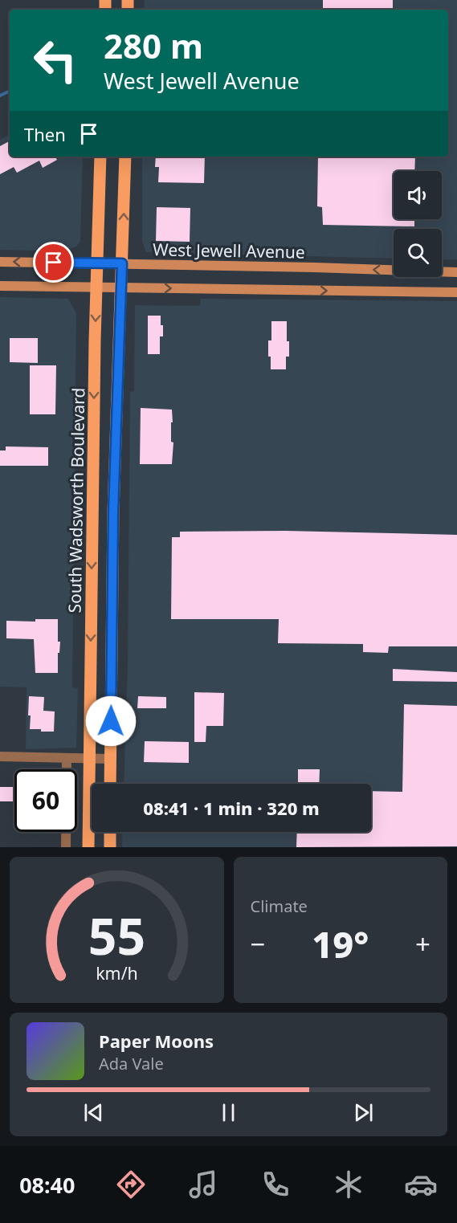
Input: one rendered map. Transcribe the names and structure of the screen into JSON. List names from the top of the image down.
{
  "streets": {
    "main road": ["West Jewell Avenue", "South Wadsworth Boulevard"]
  },
  "crossings": [
    ["West Jewell Avenue", "South Wadsworth Boulevard"]
  ],
  "page": {
    "turn": ["280 m", "West Jewell Avenue"],
    "then": "Then",
    "limit": "60",
    "trip": "08:41 · 1 min · 320 m",
    "tile": "Climate",
    "heat": ["−", "19°", "+"],
    "song": ["Paper Moons", "Ada Vale"],
    "tabs": "08:40",
    "gauge": ["55", "km/h"]
  }
}
